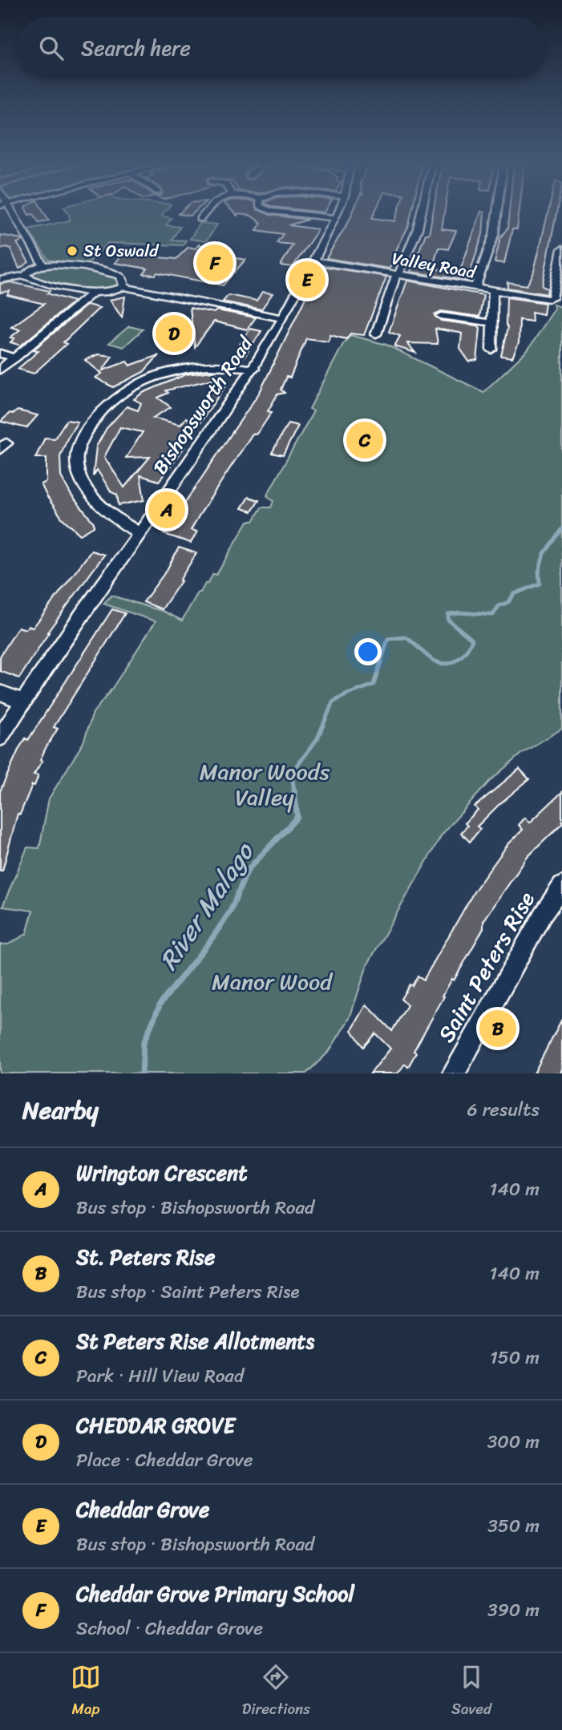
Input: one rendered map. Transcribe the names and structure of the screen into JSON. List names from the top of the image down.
{
  "streets": {
    "street": ["Valley Road", "Bishopsworth Road", "Saint Peters Rise"]
  },
  "crossings": [
    ["Valley Road", "Bishopsworth Road"]
  ],
  "water": ["River Malago"],
  "parks": ["Manor Woods Valley", "Manor Wood"],
  "places": ["St Oswald"],
  "page": {
    "search": "Search here",
    "pins": [
      "F",
      "E",
      "D",
      "C",
      "A",
      "B"
    ],
    "heading": ["Nearby", "6 results"],
    "list": [
      {
        "mark": "A",
        "name": "Wrington Crescent",
        "note": "Bus stop · Bishopsworth Road",
        "value": "140 m"
      },
      {
        "mark": "B",
        "name": "St. Peters Rise",
        "note": "Bus stop · Saint Peters Rise",
        "value": "140 m"
      },
      {
        "mark": "C",
        "name": "St Peters Rise Allotments",
        "note": "Park · Hill View Road",
        "value": "150 m"
      },
      {
        "mark": "D",
        "name": "CHEDDAR GROVE",
        "note": "Place · Cheddar Grove",
        "value": "300 m"
      },
      {
        "mark": "E",
        "name": "Cheddar Grove",
        "note": "Bus stop · Bishopsworth Road",
        "value": "350 m"
      },
      {
        "mark": "F",
        "name": "Cheddar Grove Primary School",
        "note": "School · Cheddar Grove",
        "value": "390 m"
      }
    ],
    "nav": ["Map", "Directions", "Saved"]
  }
}
